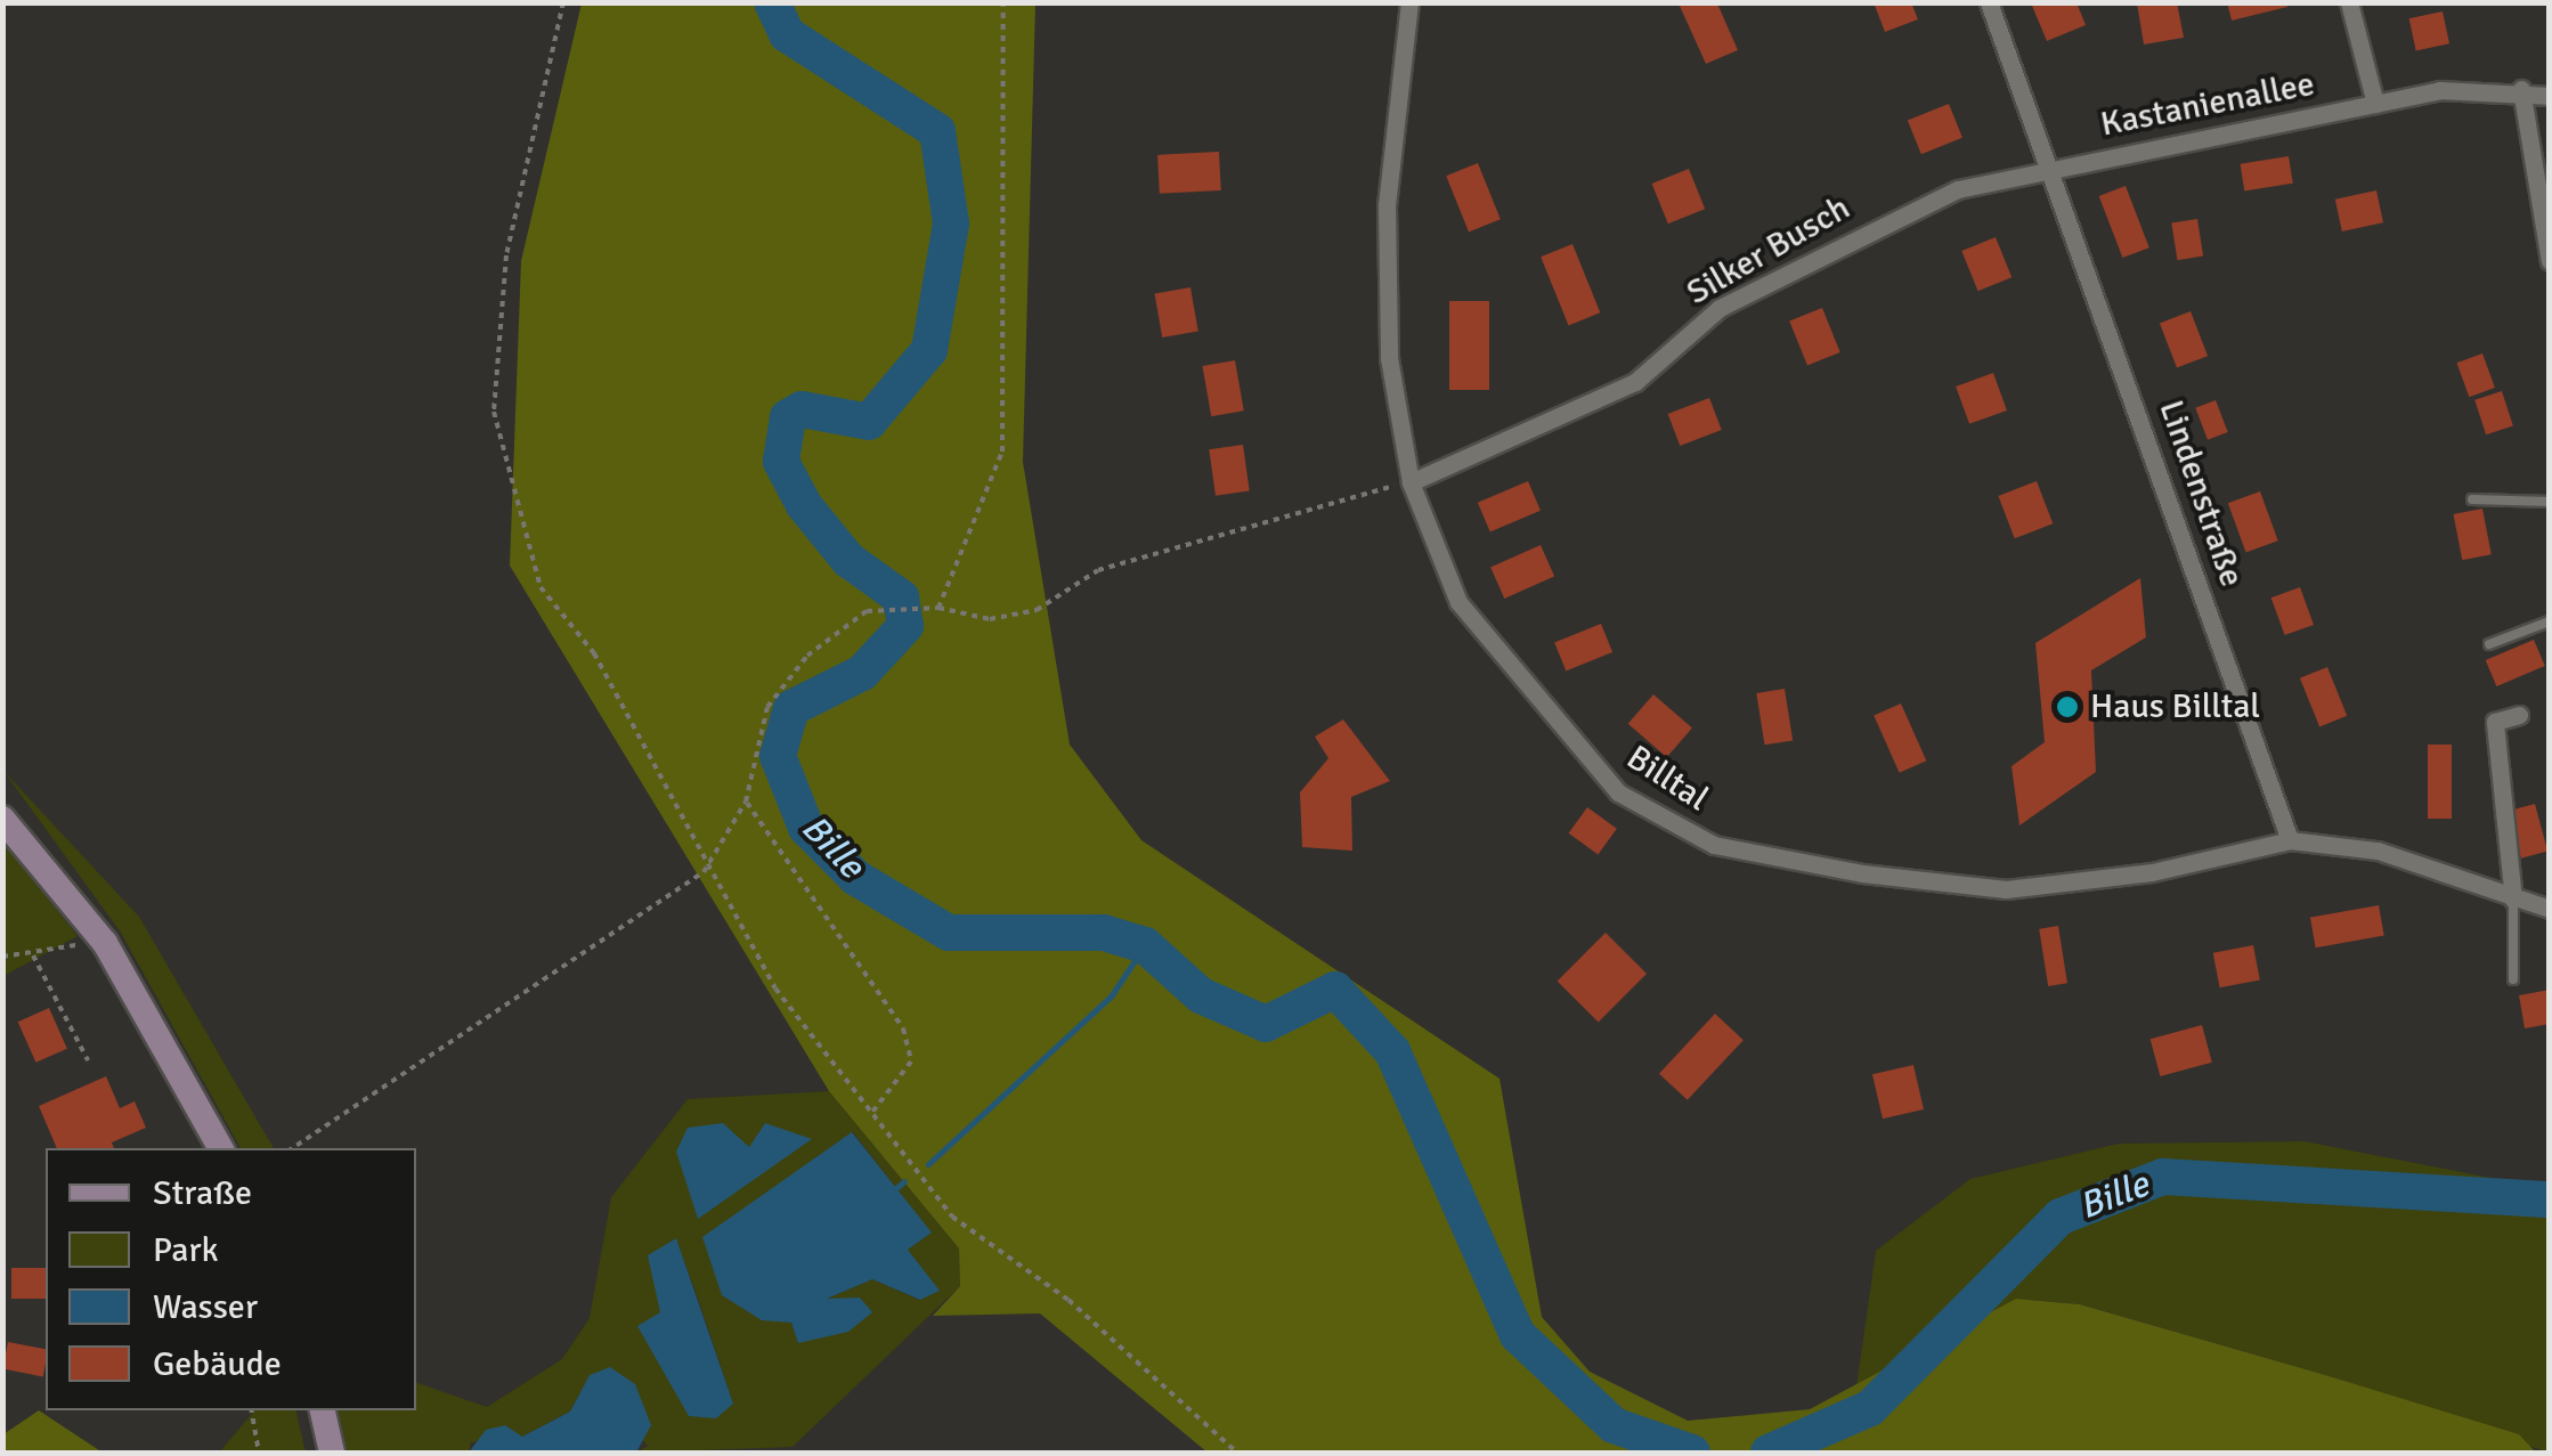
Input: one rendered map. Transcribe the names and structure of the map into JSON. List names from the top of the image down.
{
  "streets": {
    "street": [
      "Kastanienallee",
      "Silker Busch",
      "Lindenstraße",
      "Billtal"
    ]
  },
  "crossings": [
    ["Kastanienallee", "Silker Busch"],
    ["Kastanienallee", "Lindenstraße"],
    ["Silker Busch", "Lindenstraße"],
    ["Silker Busch", "Billtal"],
    ["Lindenstraße", "Billtal"]
  ],
  "water": ["Bille"],
  "places": ["Haus Billtal"],
  "legend": [
    "Straße",
    "Park",
    "Wasser",
    "Gebäude"
  ]
}
